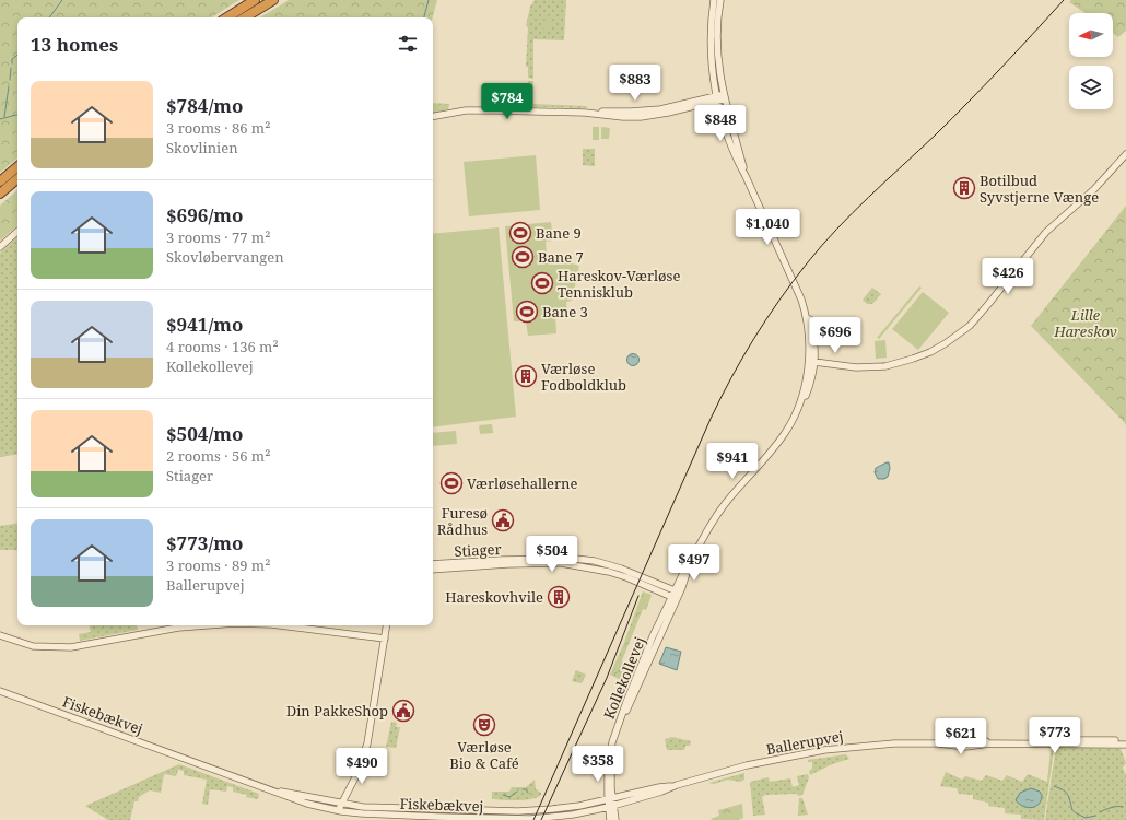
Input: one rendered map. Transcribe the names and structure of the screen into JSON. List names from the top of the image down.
{
  "streets": {
    "street": [
      "Stiager",
      "Kollekollevej",
      "Fiskebækvej",
      "Ballerupvej"
    ]
  },
  "crossings": [
    ["Stiager", "Kollekollevej"],
    ["Kollekollevej", "Fiskebækvej"],
    ["Kollekollevej", "Ballerupvej"],
    ["Fiskebækvej", "Ballerupvej"]
  ],
  "parks": ["Lille Hareskov"],
  "places": {
    "building": ["Botilbud Syvstjerne Vænge", "Værløse Fodboldklub", "Hareskovhvile"],
    "sports": [
      "Bane 9",
      "Bane 7",
      "Hareskov-Værløse Tennisklub",
      "Bane 3",
      "Værløsehallerne"
    ],
    "public building": ["Furesø Rådhus", "Din PakkeShop"],
    "theatre": ["Værløse Bio & Café"]
  },
  "north": "left",
  "page": {
    "heading": "13 homes",
    "price": [
      "$883",
      "$784",
      "$848",
      "$1,040",
      "$426",
      "$696",
      "$941",
      "$504",
      "$497",
      "$773",
      "$621",
      "$358",
      "$490"
    ],
    "list": [
      {
        "name": "$784/mo",
        "note": "3 rooms · 86 m² · Skovlinien"
      },
      {
        "name": "$696/mo",
        "note": "3 rooms · 77 m² · Skovløbervangen"
      },
      {
        "name": "$941/mo",
        "note": "4 rooms · 136 m² · Kollekollevej"
      },
      {
        "name": "$504/mo",
        "note": "2 rooms · 56 m² · Stiager"
      },
      {
        "name": "$773/mo",
        "note": "3 rooms · 89 m² · Ballerupvej"
      }
    ]
  }
}
